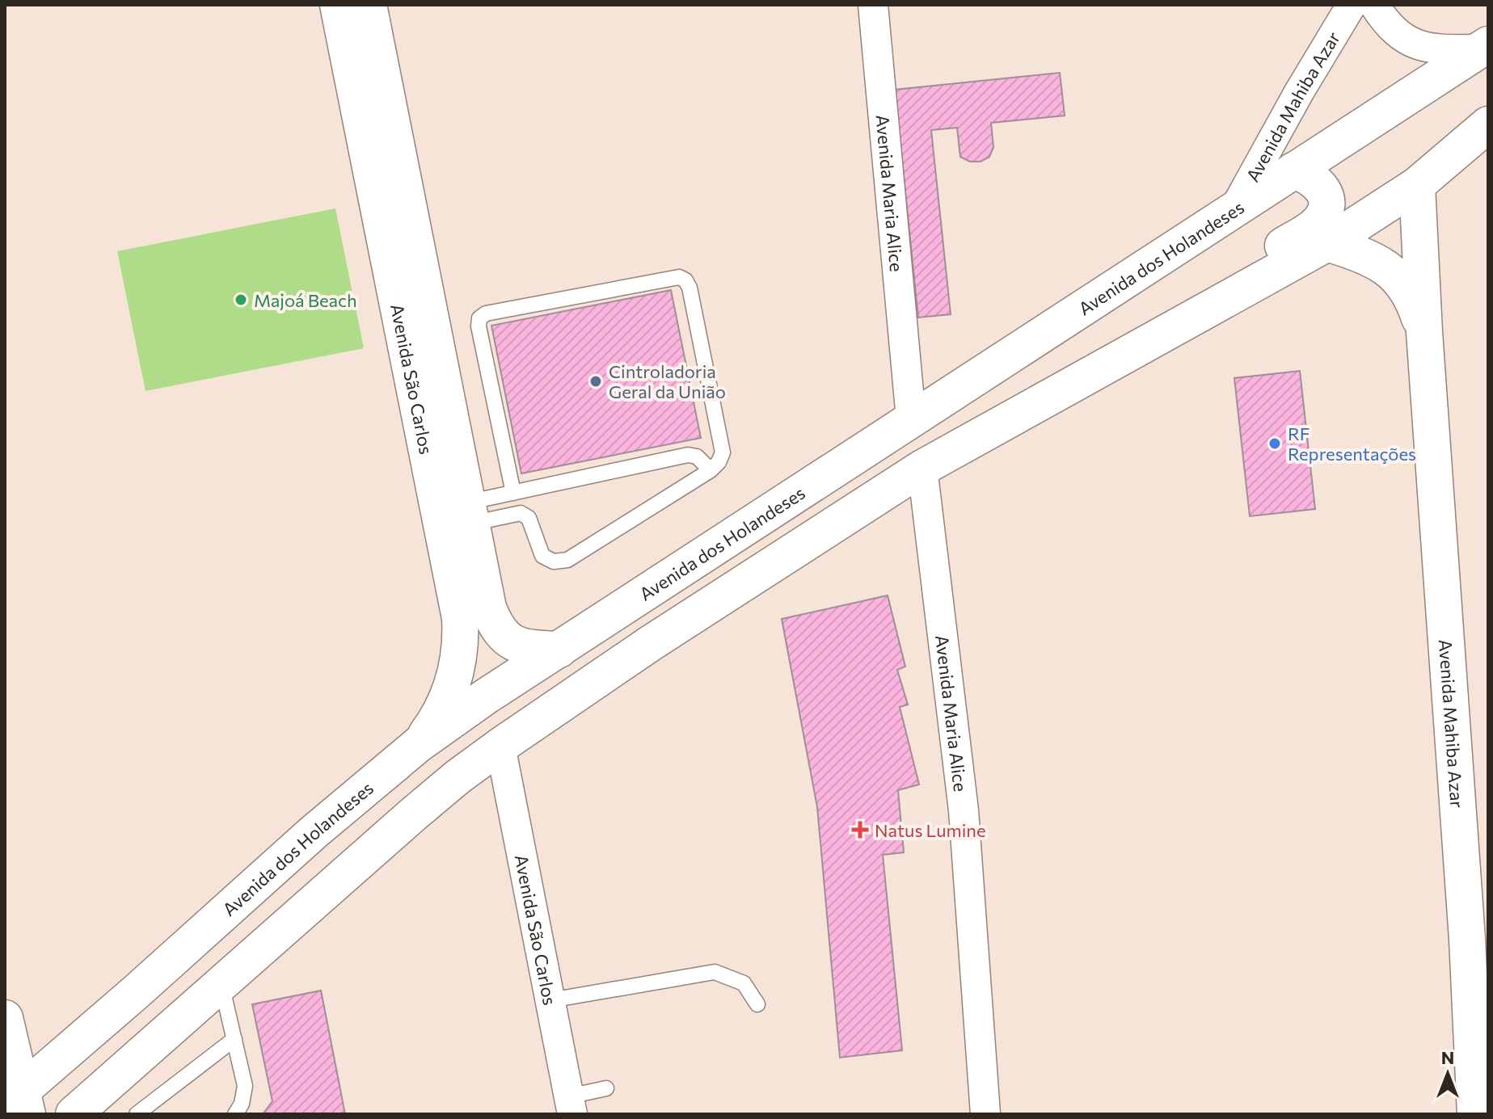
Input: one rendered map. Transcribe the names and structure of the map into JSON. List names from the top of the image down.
{
  "streets": {
    "main road": ["Avenida Mahiba Azar", "Avenida dos Holandeses", "Avenida São Carlos"],
    "street": ["Avenida Maria Alice"]
  },
  "crossings": [
    ["Avenida Mahiba Azar", "Avenida dos Holandeses"],
    ["Avenida Maria Alice", "Avenida dos Holandeses"],
    ["Avenida dos Holandeses", "Avenida São Carlos"]
  ],
  "places": {
    "other": ["Majoá Beach", "Cintroladoria Geral da União", "RF Representações"],
    "health": ["Natus Lumine"]
  },
  "north": "top"
}
